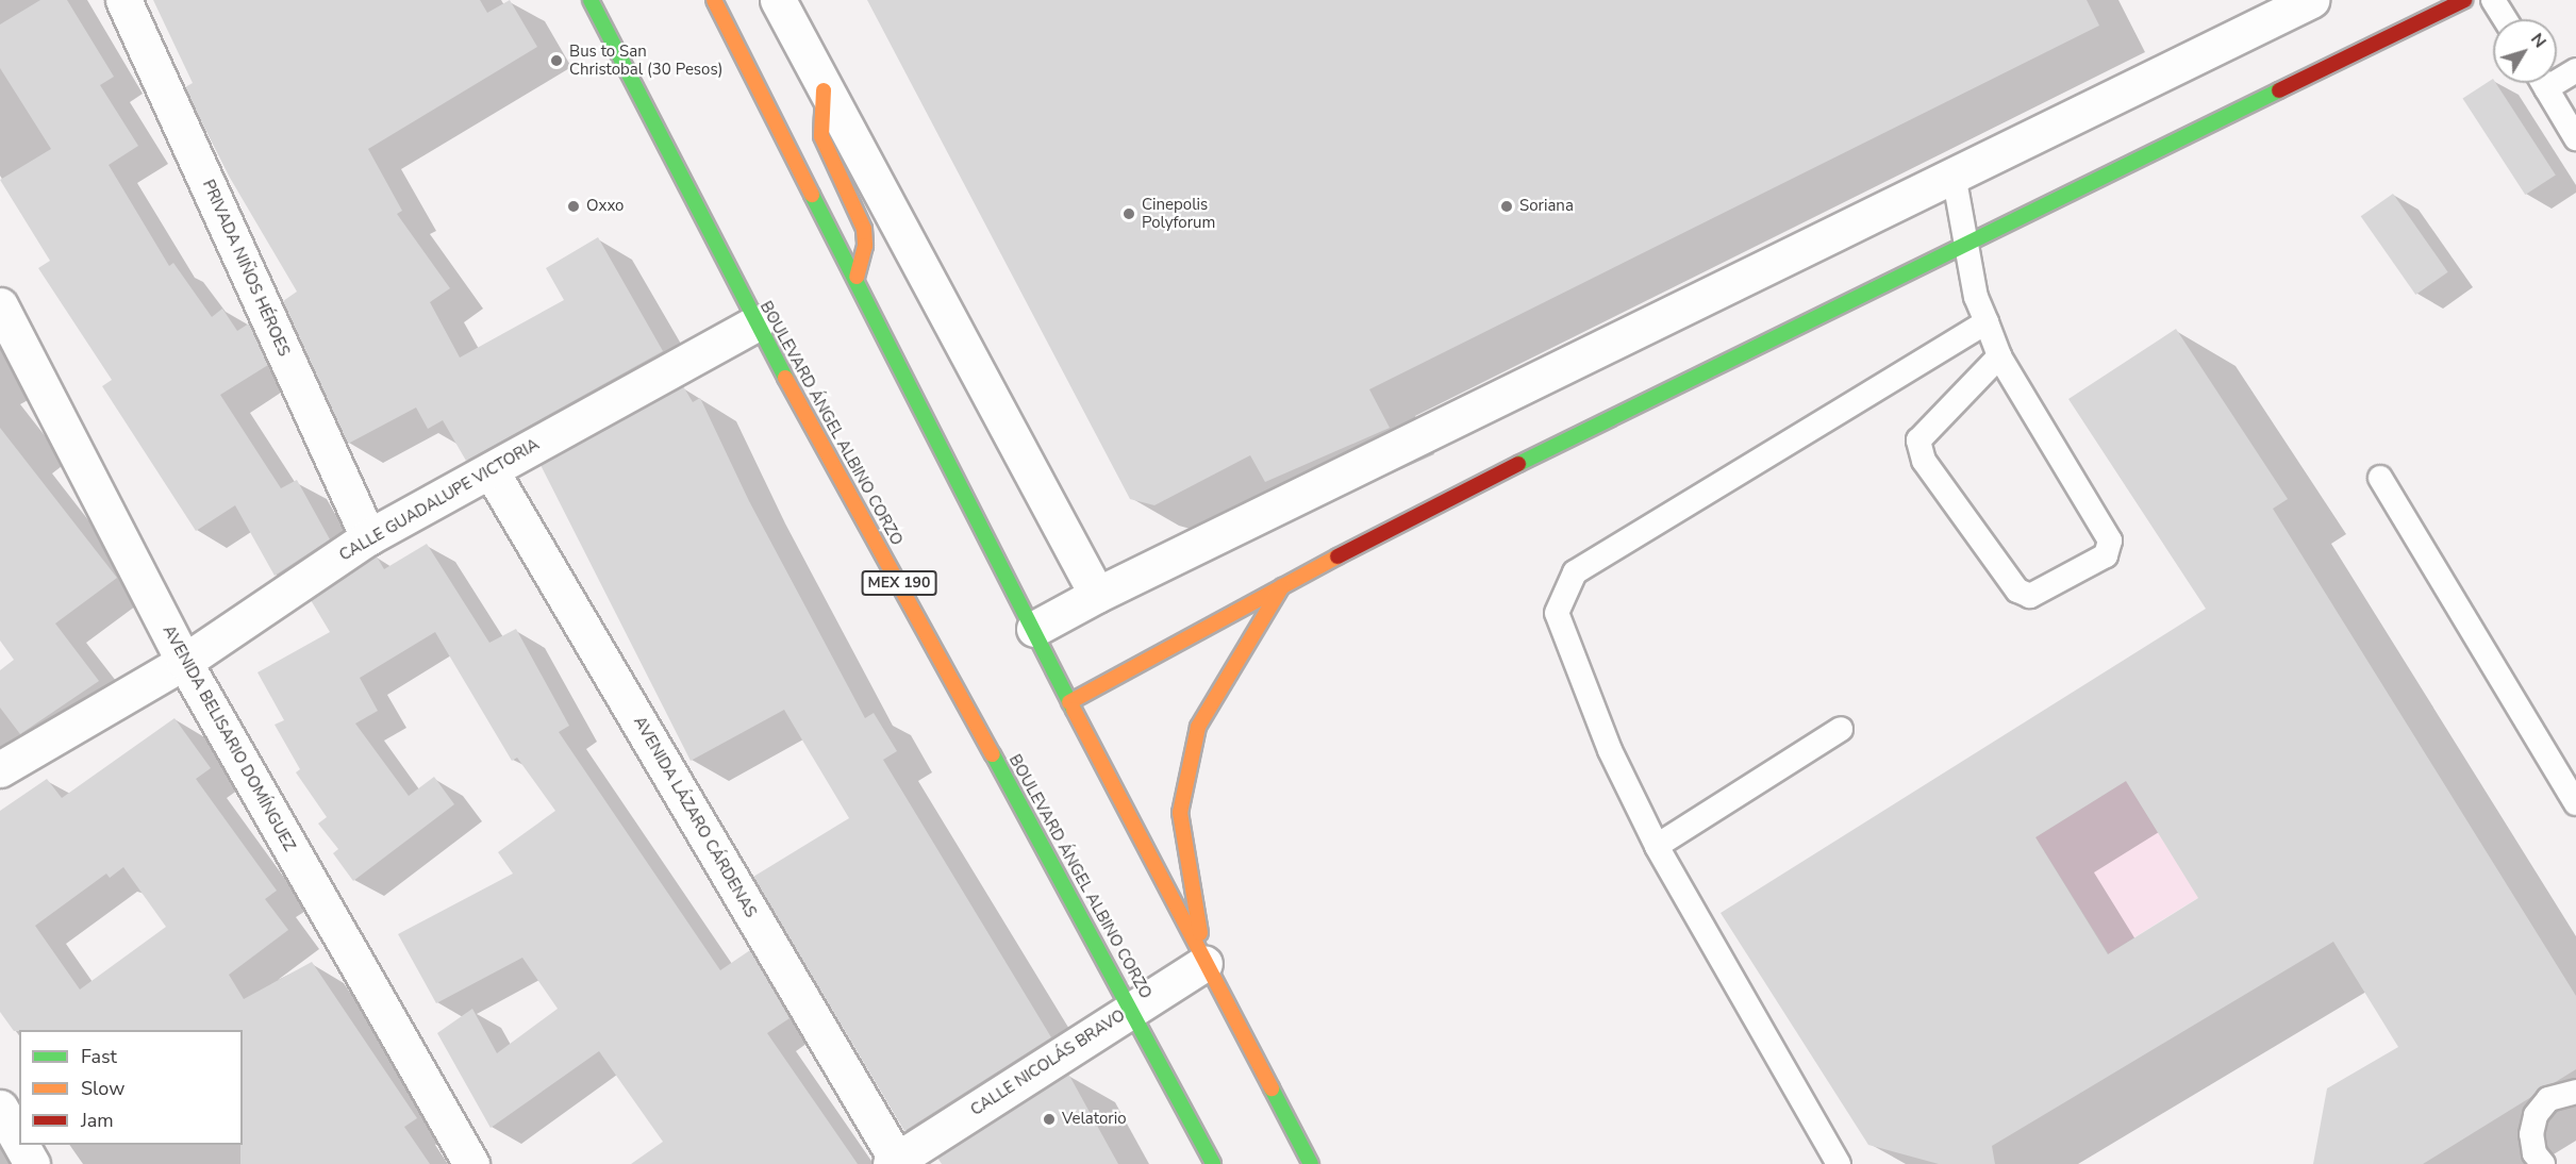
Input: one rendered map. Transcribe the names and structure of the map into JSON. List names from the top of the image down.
{
  "streets": {
    "main road": ["BOULEVARD ÁNGEL ALBINO CORZO", "MEX 190"],
    "street": [
      "PRIVADA NIÑOS HÉROES",
      "CALLE GUADALUPE VICTORIA",
      "AVENIDA BELISARIO DOMÍNGUEZ",
      "AVENIDA LÁZARO CÁRDENAS",
      "CALLE NICOLÁS BRAVO"
    ]
  },
  "crossings": [
    ["PRIVADA NIÑOS HÉROES", "CALLE GUADALUPE VICTORIA"],
    ["BOULEVARD ÁNGEL ALBINO CORZO", "CALLE GUADALUPE VICTORIA"],
    ["BOULEVARD ÁNGEL ALBINO CORZO", "CALLE NICOLÁS BRAVO"],
    ["CALLE GUADALUPE VICTORIA", "AVENIDA BELISARIO DOMÍNGUEZ"],
    ["CALLE GUADALUPE VICTORIA", "AVENIDA LÁZARO CÁRDENAS"],
    ["AVENIDA LÁZARO CÁRDENAS", "CALLE NICOLÁS BRAVO"]
  ],
  "places": [
    "Bus to San Christobal (30 Pesos)",
    "Oxxo",
    "Soriana",
    "Cinepolis Polyforum",
    "Velatorio"
  ],
  "legend": ["Fast", "Slow", "Jam"],
  "north": "top right"
}
